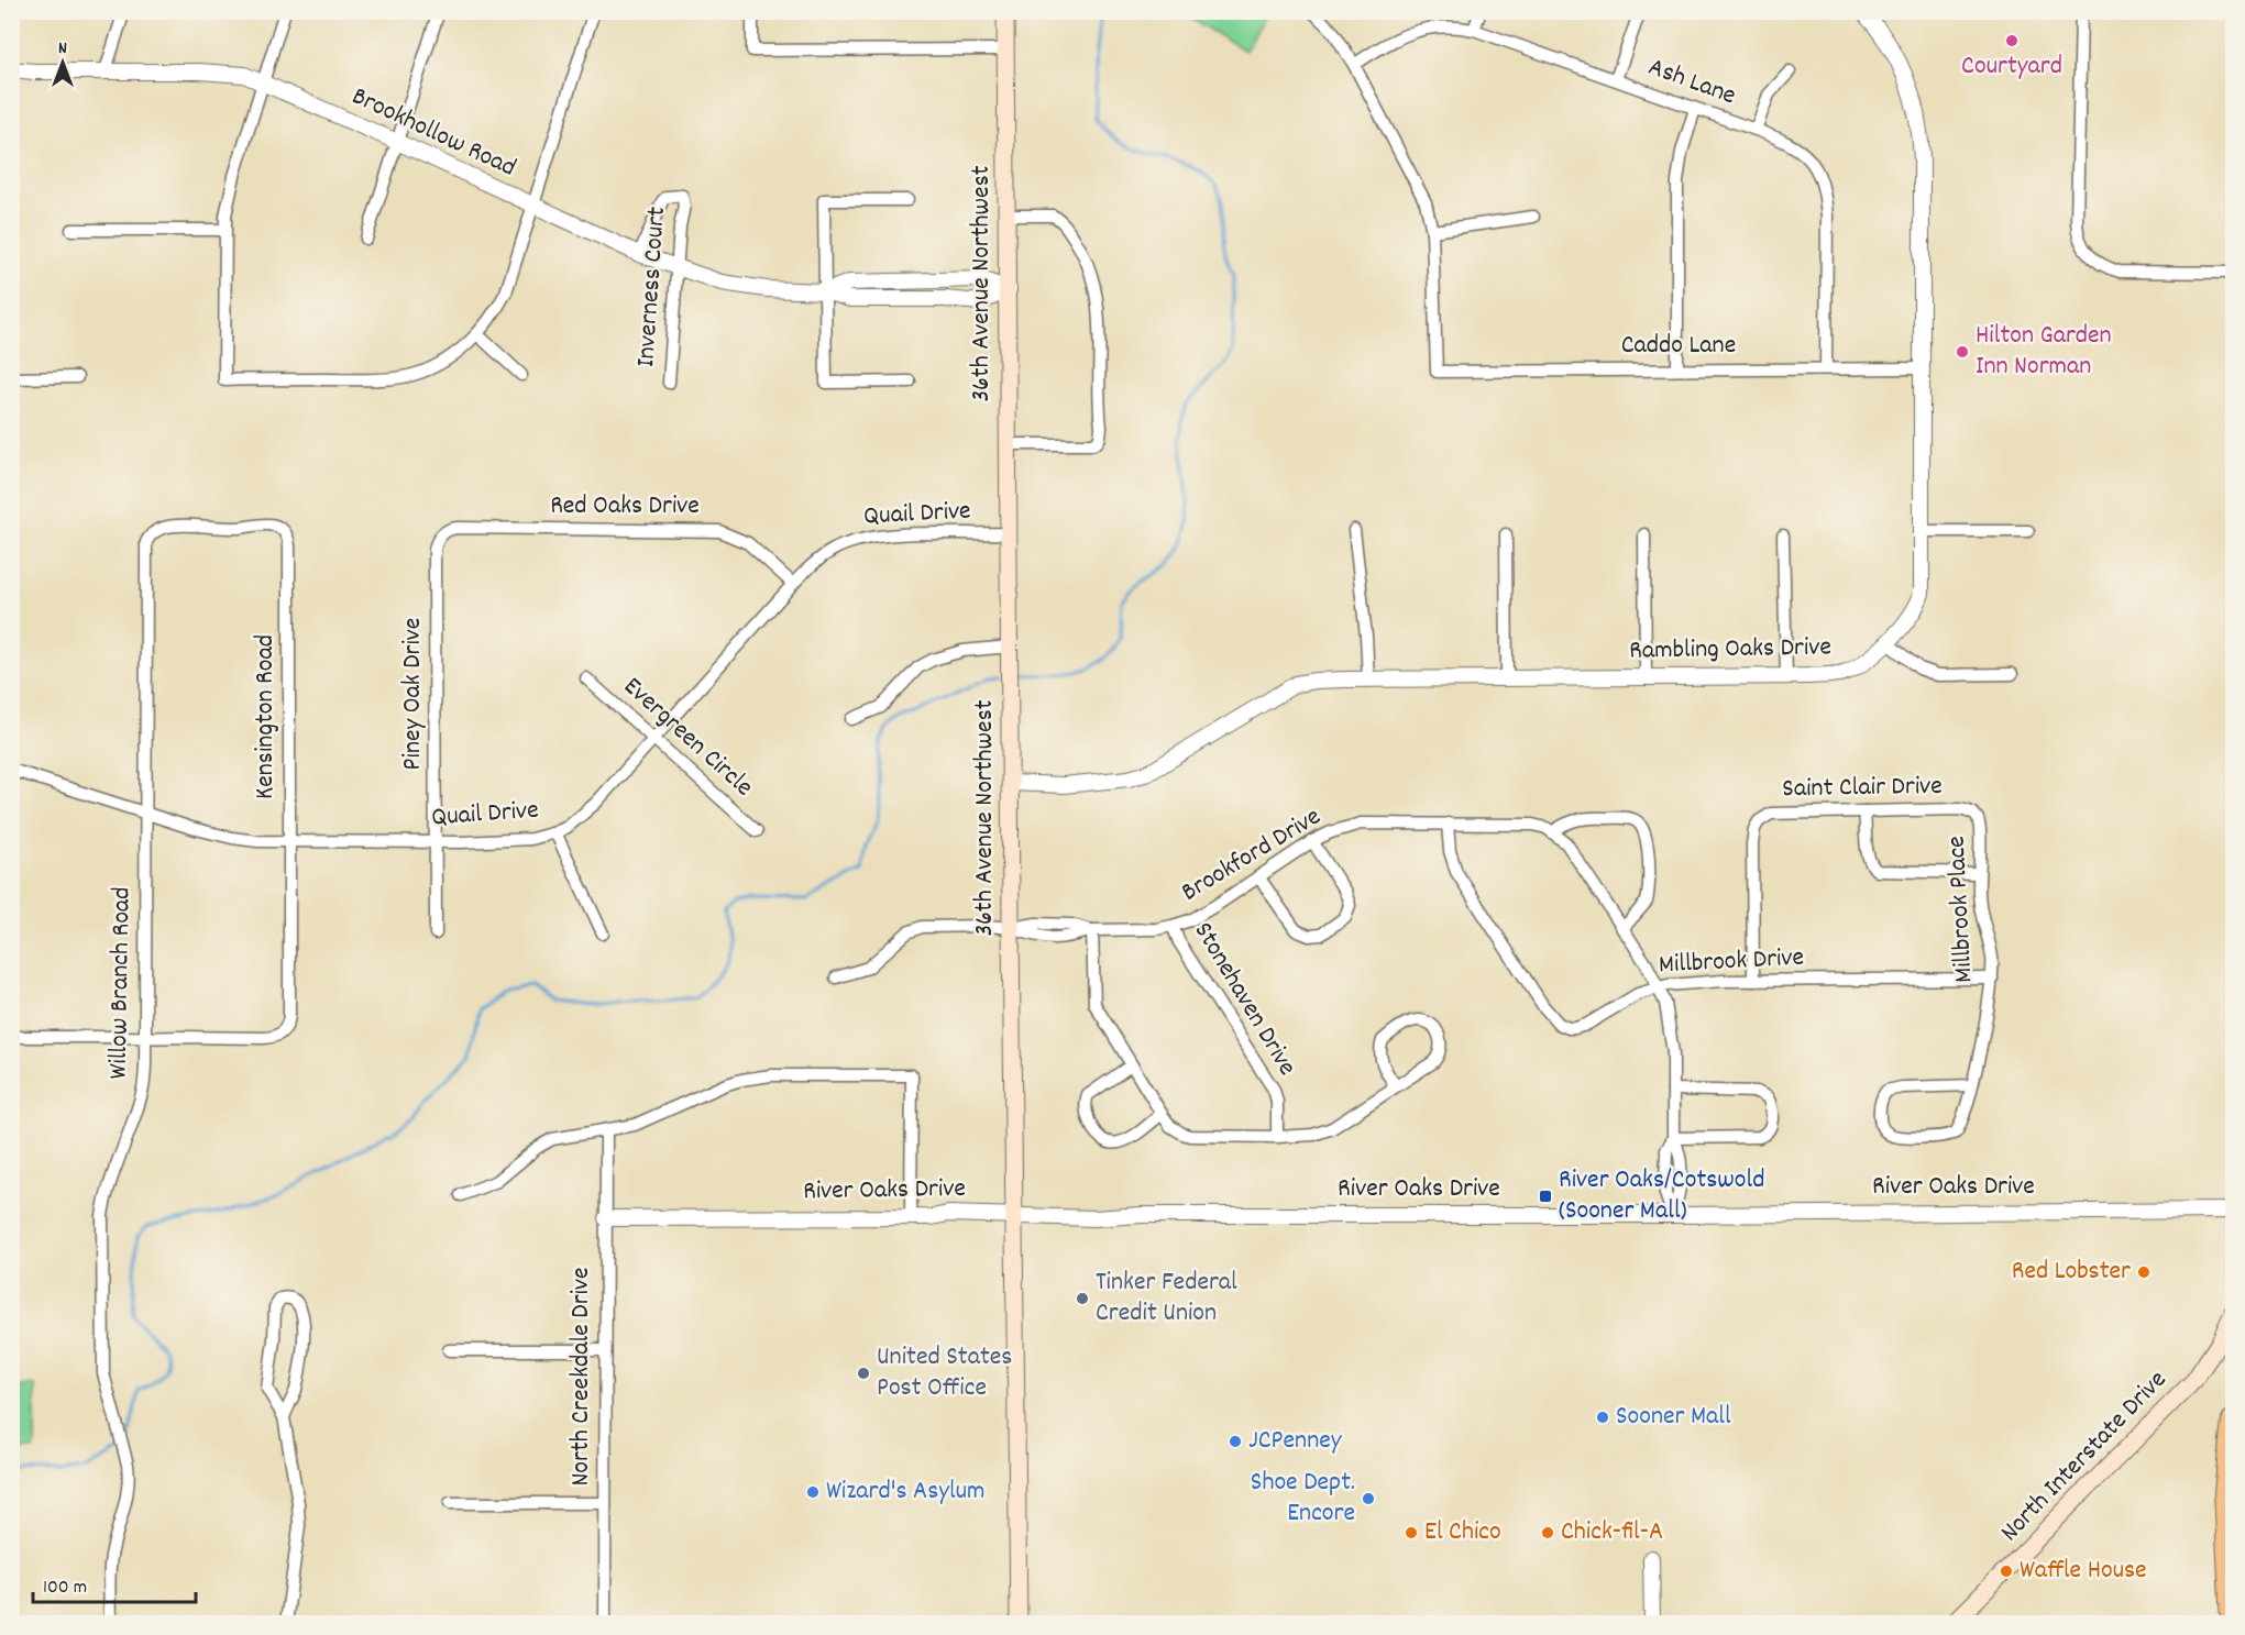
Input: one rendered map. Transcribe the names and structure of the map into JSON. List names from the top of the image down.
{
  "streets": {
    "main road": ["36th Avenue Northwest", "North Interstate Drive"],
    "street": [
      "Ash Lane",
      "Brookhollow Road",
      "Inverness Court",
      "Caddo Lane",
      "Red Oaks Drive",
      "Quail Drive",
      "Rambling Oaks Drive",
      "Piney Oak Drive",
      "Kensington Road",
      "Evergreen Circle",
      "Saint Clair Drive",
      "Brookford Drive",
      "Millbrook Place",
      "Millbrook Drive",
      "Willow Branch Road",
      "Stonehaven Drive",
      "River Oaks Drive",
      "North Creekdale Drive"
    ]
  },
  "crossings": [
    ["Ash Lane", "Caddo Lane"],
    ["Brookhollow Road", "36th Avenue Northwest"],
    ["Brookhollow Road", "Inverness Court"],
    ["36th Avenue Northwest", "Quail Drive"],
    ["36th Avenue Northwest", "Rambling Oaks Drive"],
    ["36th Avenue Northwest", "Brookford Drive"],
    ["36th Avenue Northwest", "River Oaks Drive"],
    ["Caddo Lane", "Rambling Oaks Drive"],
    ["Red Oaks Drive", "Quail Drive"],
    ["Red Oaks Drive", "Piney Oak Drive"],
    ["Quail Drive", "Piney Oak Drive"],
    ["Quail Drive", "Kensington Road"],
    ["Quail Drive", "Evergreen Circle"],
    ["Quail Drive", "Willow Branch Road"],
    ["Kensington Road", "Willow Branch Road"],
    ["Saint Clair Drive", "Millbrook Place"],
    ["Saint Clair Drive", "Millbrook Drive"],
    ["Brookford Drive", "Millbrook Drive"],
    ["Brookford Drive", "Stonehaven Drive"],
    ["Millbrook Place", "Millbrook Drive"],
    ["River Oaks Drive", "North Creekdale Drive"]
  ],
  "places": {
    "other": [
      "Courtyard",
      "Hilton Garden Inn Norman",
      "Red Lobster",
      "Tinker Federal Credit Union",
      "United States Post Office",
      "Sooner Mall",
      "JCPenney",
      "Wizard's Asylum",
      "Shoe Dept. Encore",
      "El Chico",
      "Chick-fil-A",
      "Waffle House"
    ],
    "transit": ["River Oaks/Cotswold (Sooner Mall)"]
  },
  "scale_bar": "100 m",
  "north": "top"
}
